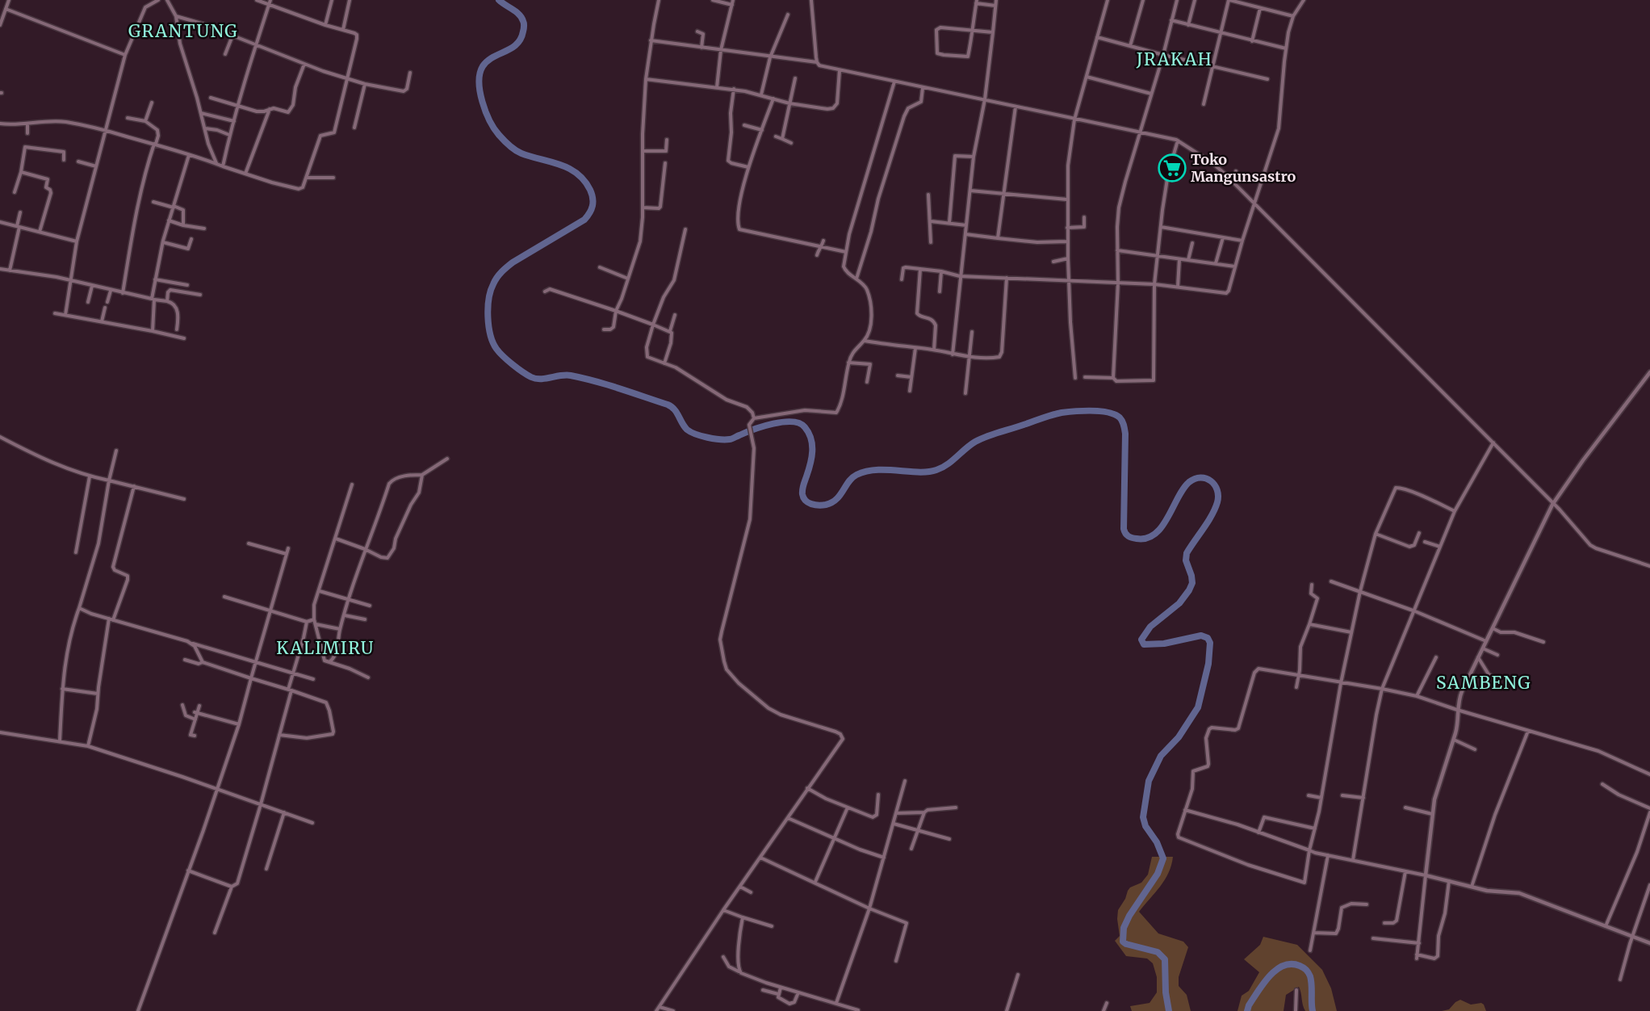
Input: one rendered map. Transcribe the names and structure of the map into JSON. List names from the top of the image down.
{
  "districts": [
    "GRANTUNG",
    "JRAKAH",
    "KALIMIRU",
    "SAMBENG"
  ],
  "places": {
    "supermarket": ["Toko Mangunsastro"]
  }
}
